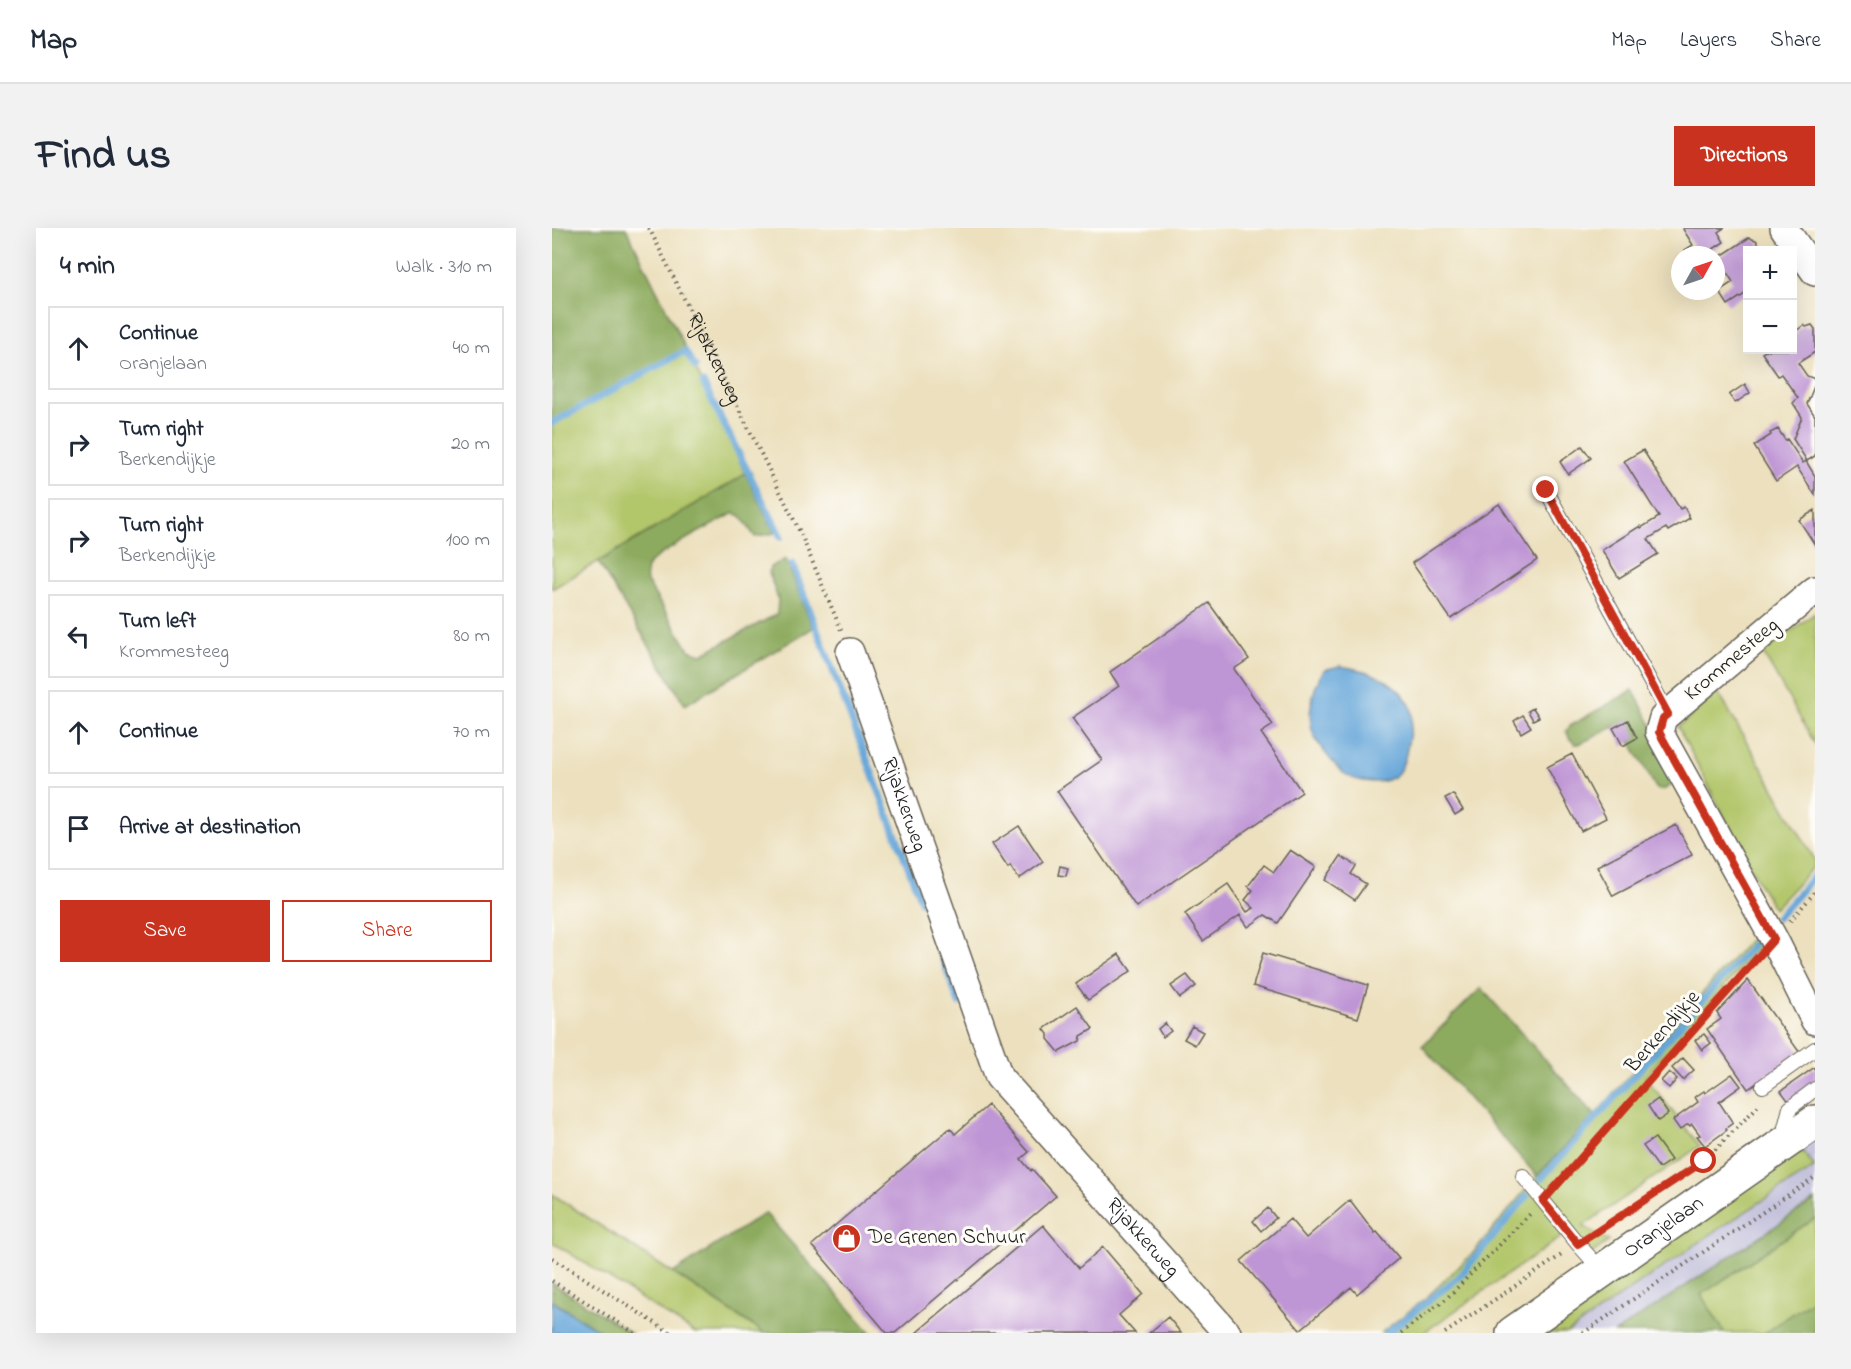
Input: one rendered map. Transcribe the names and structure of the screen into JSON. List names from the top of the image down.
{
  "streets": {
    "main road": ["Oranjelaan"],
    "street": ["Rijakkerweg", "Krommesteeg"],
    "path": ["Berkendijkje"]
  },
  "crossings": [
    ["Krommesteeg", "Berkendijkje"]
  ],
  "places": {
    "shop": ["De Grenen Schuur"]
  },
  "north": "top right",
  "page": {
    "header": "Map",
    "nav": ["Map", "Layers", "Share"],
    "title": "Find us",
    "buttons": [
      "Directions",
      ["Save", "Share"]
    ],
    "heading": ["4 min", "Walk · 310 m"],
    "map_buttons": ["+", "−"],
    "list": [
      ["Continue", "Oranjelaan", "40 m"],
      ["Turn right", "Berkendijkje", "20 m"],
      ["Turn right", "Berkendijkje", "100 m"],
      ["Turn left", "Krommesteeg", "80 m"],
      ["Continue", "70 m"],
      "Arrive at destination"
    ]
  }
}
